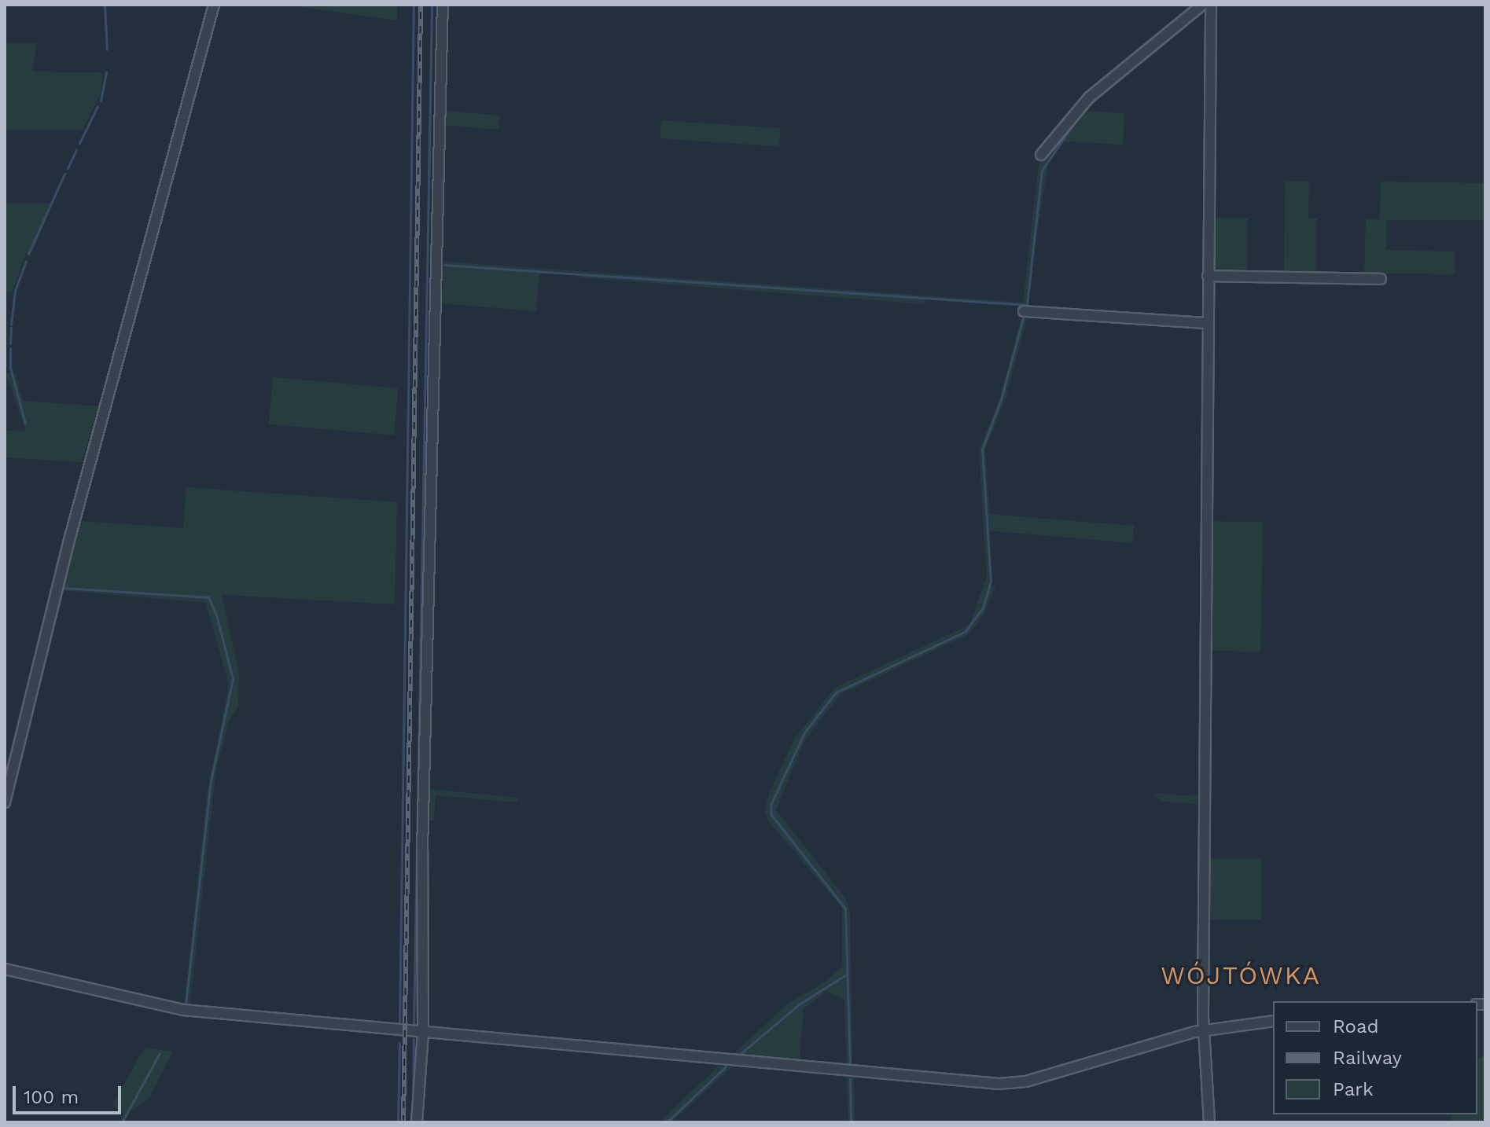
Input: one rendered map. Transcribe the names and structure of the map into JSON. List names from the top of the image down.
{
  "districts": ["WÓJTÓWKA"],
  "legend": ["Road", "Railway", "Park"],
  "scale_bar": "100 m"
}
